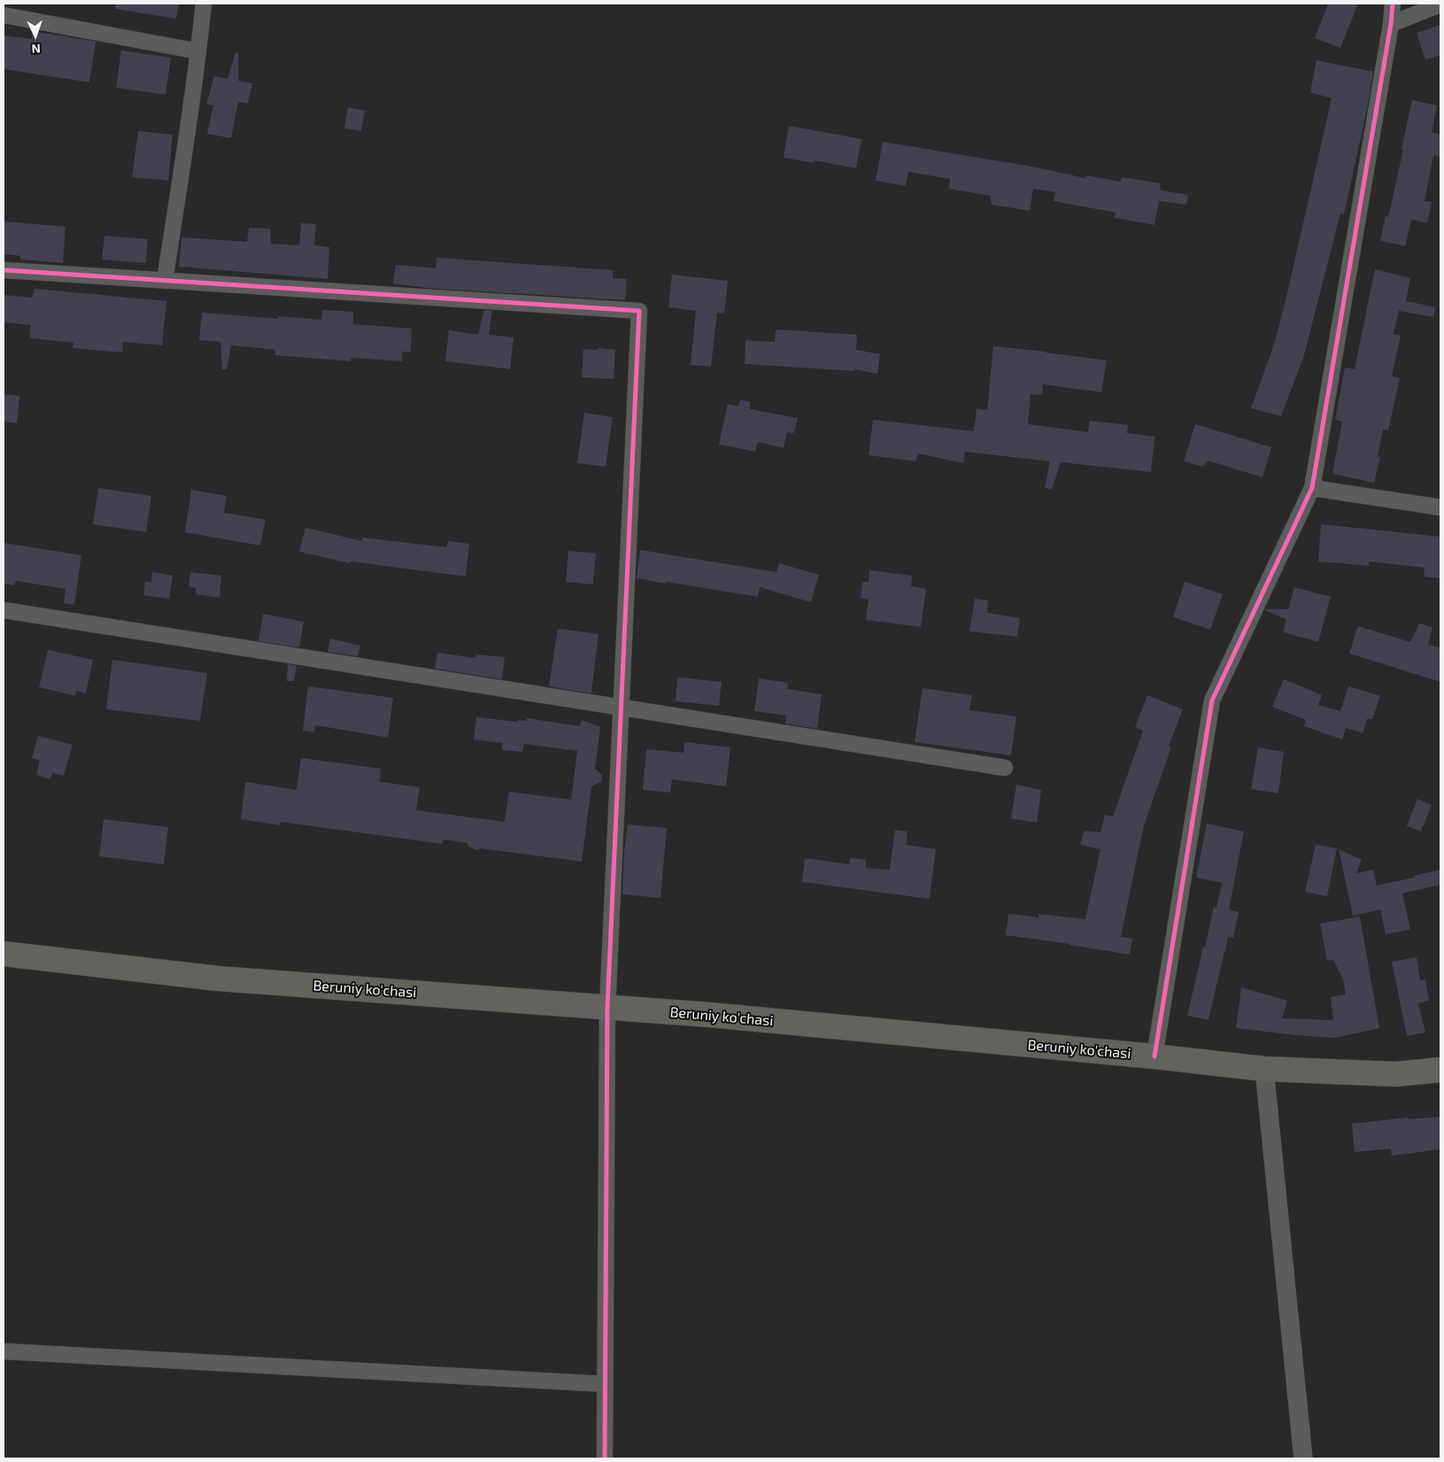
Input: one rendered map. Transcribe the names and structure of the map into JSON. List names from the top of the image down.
{
  "streets": {
    "main road": ["Beruniy ko'chasi"]
  },
  "north": "bottom"
}
